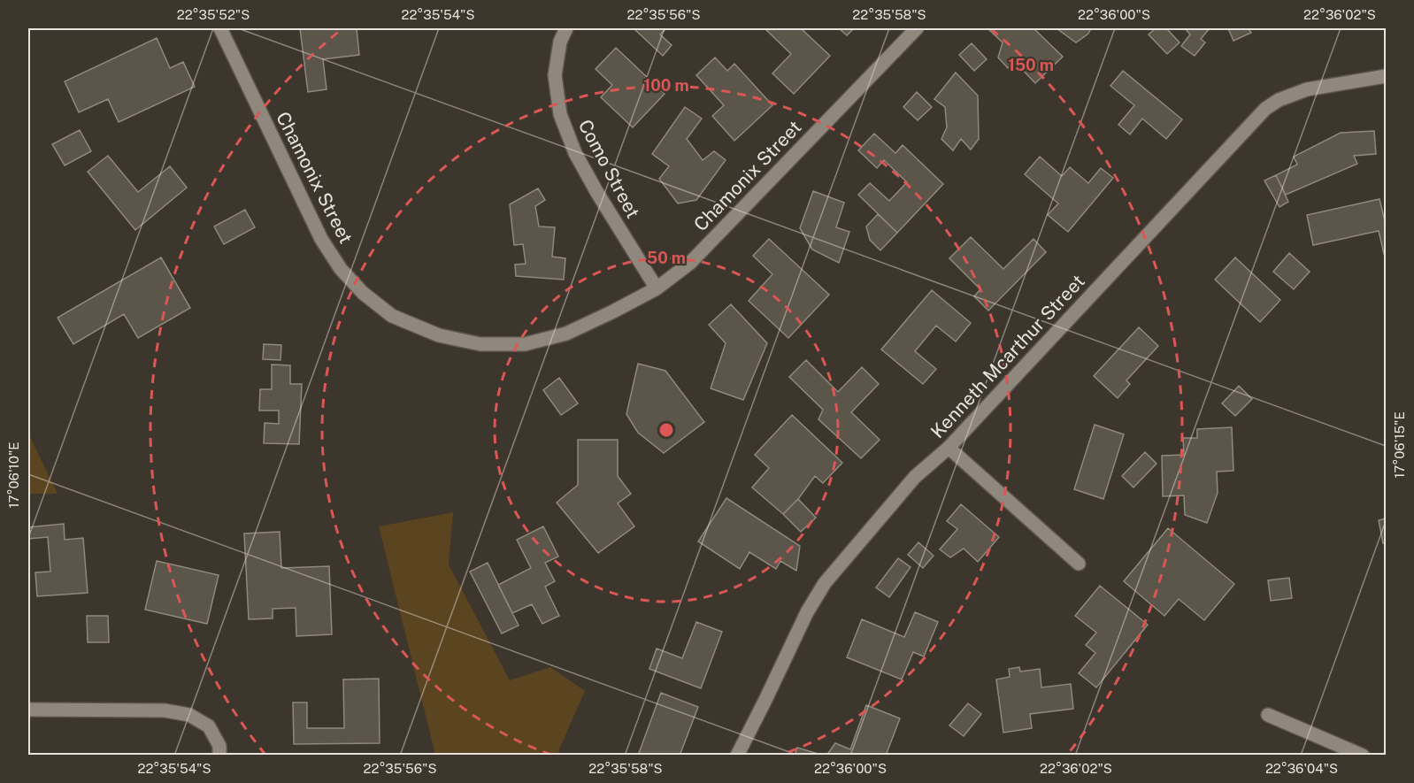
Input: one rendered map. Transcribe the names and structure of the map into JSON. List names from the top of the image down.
{
  "streets": {
    "street": ["Como Street", "Chamonix Street", "Kenneth Mcarthur Street"]
  },
  "crossings": [
    ["Como Street", "Chamonix Street"]
  ],
  "coordinates": [
    "22°35'52\"S",
    "22°35'54\"S",
    "22°35'56\"S",
    "22°35'58\"S",
    "22°36'00\"S",
    "22°36'02\"S",
    "17°06'15\"E",
    "17°06'10\"E",
    "22°36'04\"S"
  ],
  "rings": ["150 m", "100 m", "50 m"]
}
